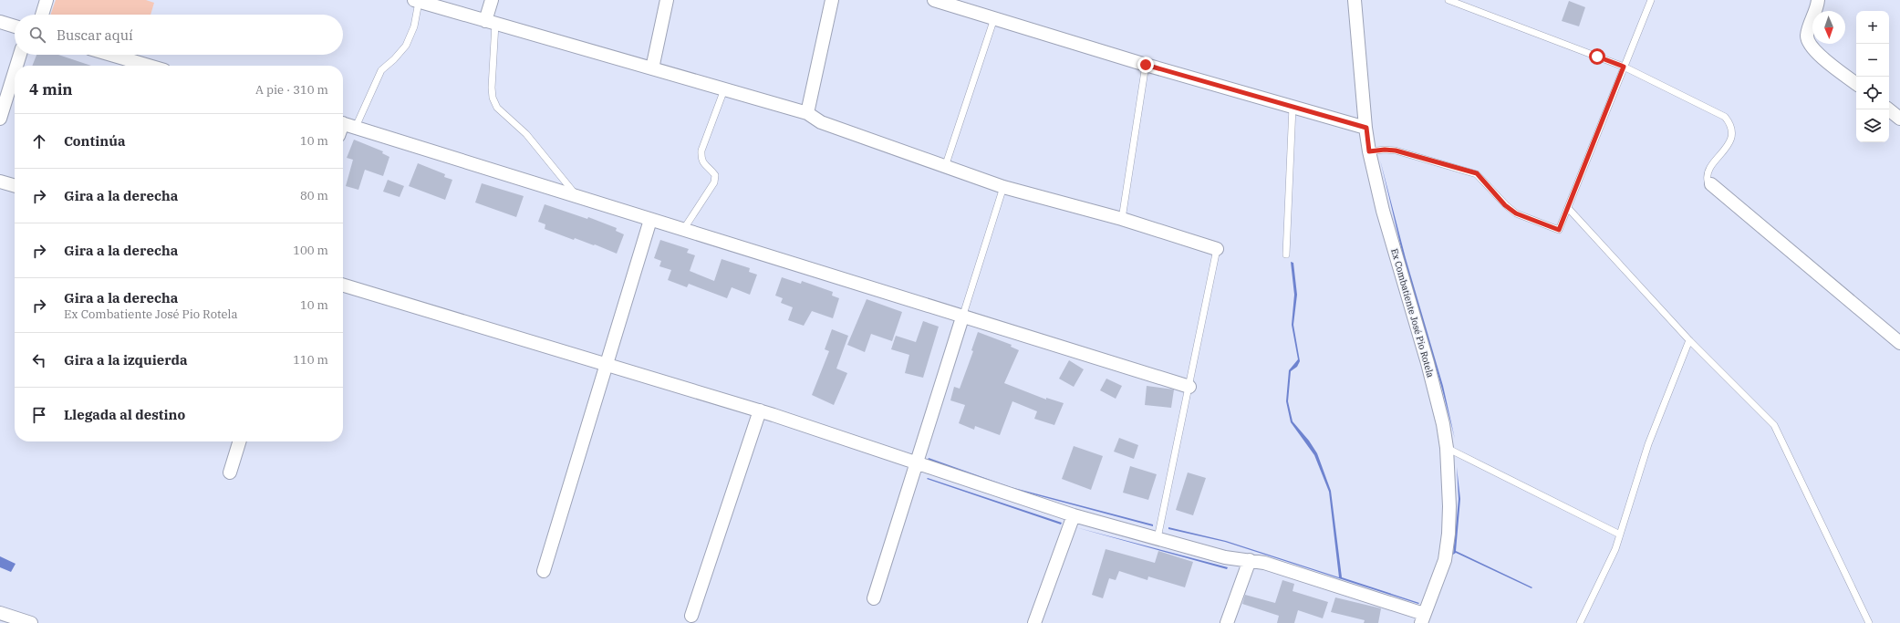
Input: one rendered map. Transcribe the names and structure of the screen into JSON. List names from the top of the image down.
{
  "streets": {
    "street": ["Ex Combatiente José Pio Rotela"]
  },
  "north": "bottom",
  "page": {
    "map_buttons": ["+", "−"],
    "search": "Buscar aquí",
    "heading": ["4 min", "A pie · 310 m"],
    "list": [
      ["Continúa", "10 m"],
      ["Gira a la derecha", "80 m"],
      ["Gira a la derecha", "100 m"],
      ["Gira a la derecha", "Ex Combatiente José Pio Rotela", "10 m"],
      ["Gira a la izquierda", "110 m"],
      "Llegada al destino"
    ]
  }
}
